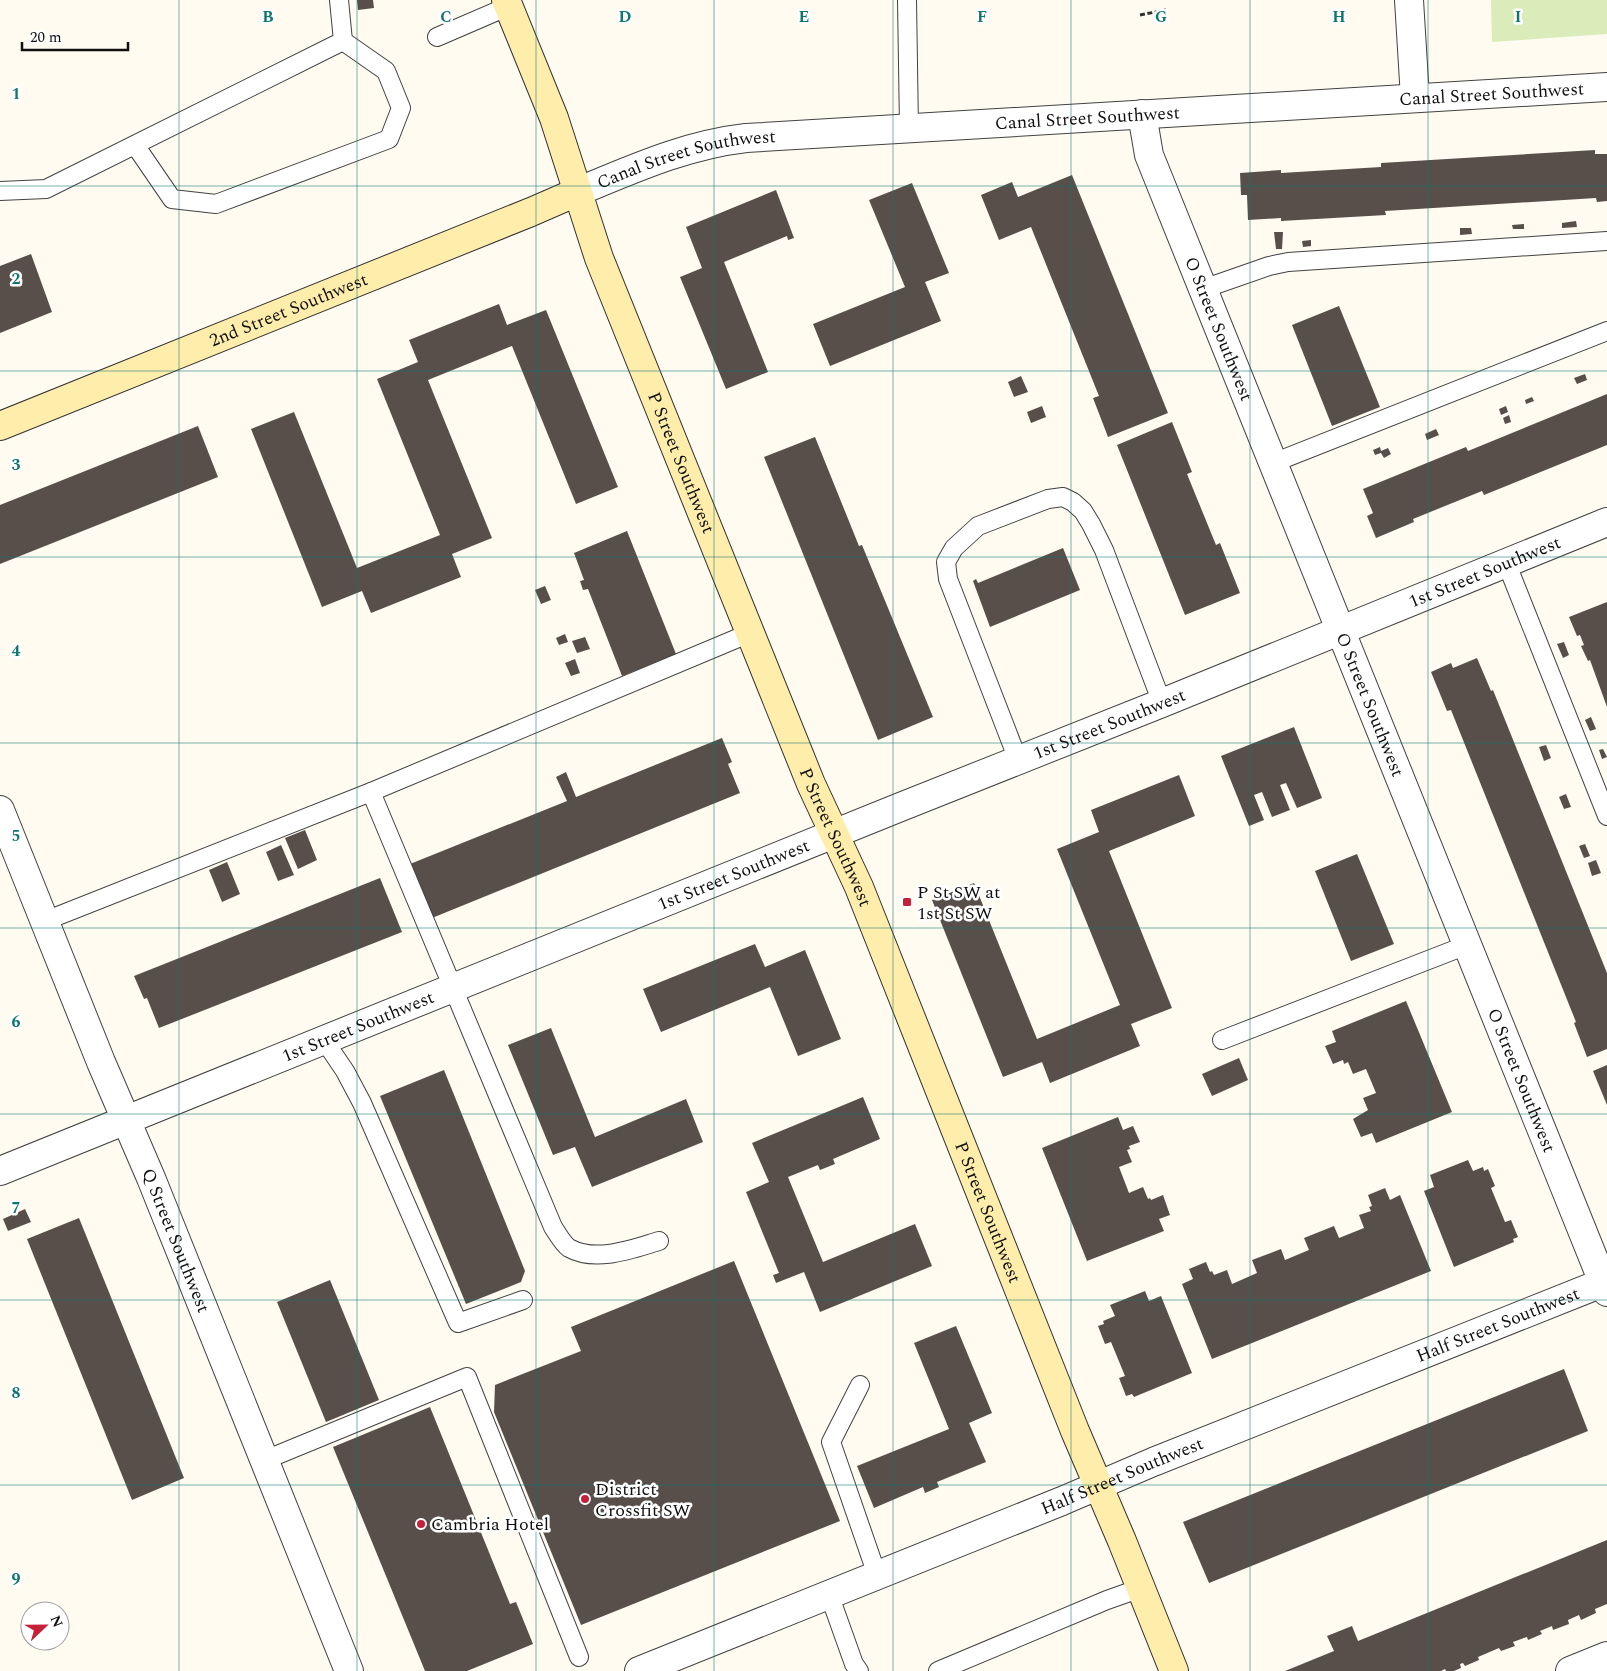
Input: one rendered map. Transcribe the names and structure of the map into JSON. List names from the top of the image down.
{
  "streets": {
    "street": [
      "Canal Street Southwest",
      "2nd Street Southwest",
      "O Street Southwest",
      "P Street Southwest",
      "1st Street Southwest",
      "Q Street Southwest",
      "Half Street Southwest"
    ]
  },
  "crossings": [
    ["Canal Street Southwest", "2nd Street Southwest"],
    ["Canal Street Southwest", "O Street Southwest"],
    ["Canal Street Southwest", "P Street Southwest"],
    ["2nd Street Southwest", "P Street Southwest"],
    ["O Street Southwest", "1st Street Southwest"],
    ["O Street Southwest", "Half Street Southwest"],
    ["P Street Southwest", "1st Street Southwest"],
    ["P Street Southwest", "Half Street Southwest"],
    ["1st Street Southwest", "Q Street Southwest"]
  ],
  "places": {
    "transit": ["P St SW at 1st St SW"],
    "other": ["District Crossfit SW", "Cambria Hotel"]
  },
  "scale_bar": "20 m",
  "north": "right",
  "grid": {
    "columns": [
      "B",
      "C",
      "D",
      "E",
      "F",
      "G",
      "H",
      "I"
    ],
    "rows": [
      "1",
      "2",
      "3",
      "4",
      "5",
      "6",
      "7",
      "8",
      "9"
    ]
  }
}
